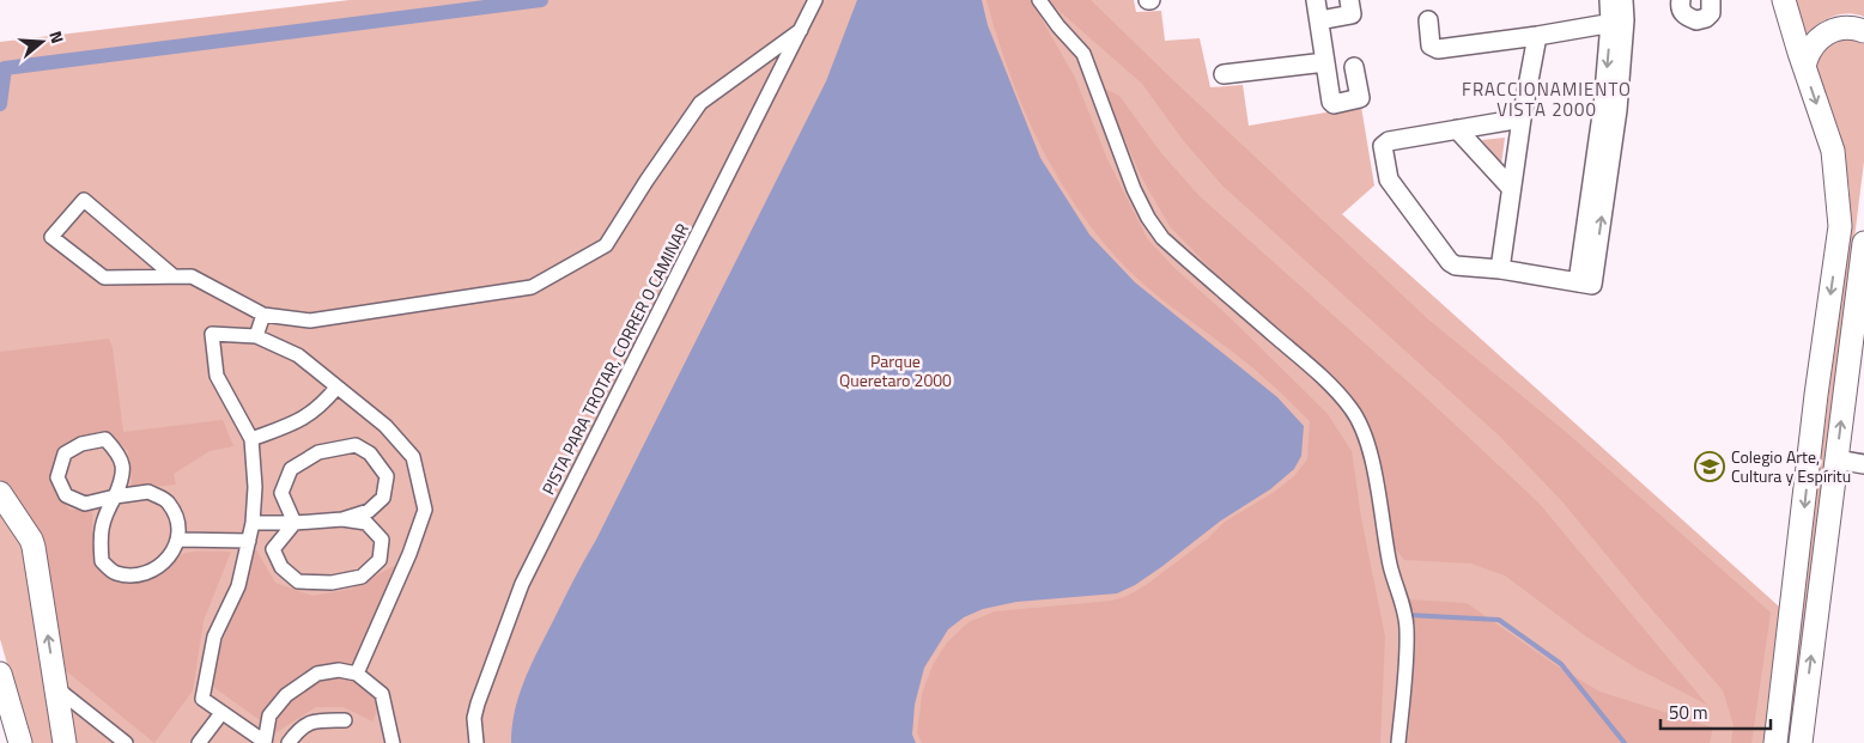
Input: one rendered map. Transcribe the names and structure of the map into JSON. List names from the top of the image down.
{
  "streets": {
    "street": ["PISTA PARA TROTAR, CORRER O CAMINAR"]
  },
  "districts": ["FRACCIONAMIENTO VISTA 2000"],
  "parks": ["Parque Queretaro 2000"],
  "places": {
    "school or university": ["Colegio Arte, Cultura y Espíritu"]
  },
  "scale_bar": "50 m",
  "north": "right"
}
